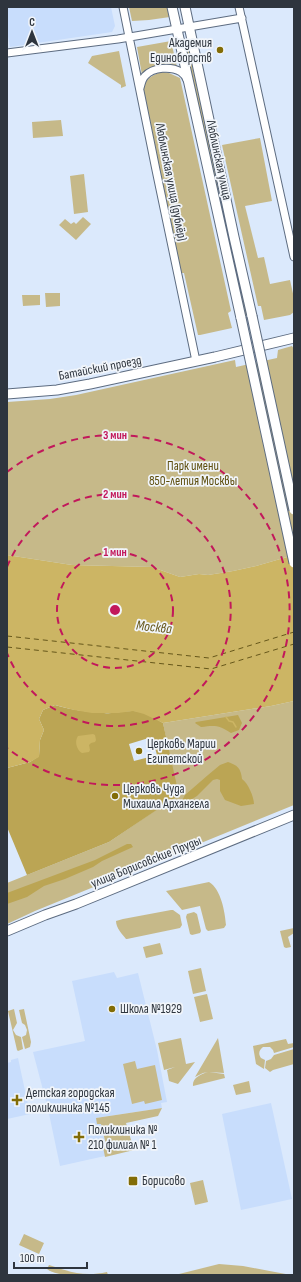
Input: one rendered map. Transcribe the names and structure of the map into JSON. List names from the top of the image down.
{
  "streets": {
    "main road": ["Люблинская улица", "Батайский проезд", "улица Борисовские Пруды"],
    "street": ["Люблинская улица (дублёр)"]
  },
  "crossings": [
    ["Люблинская улица (дублёр)", "Батайский проезд"]
  ],
  "water": ["Москва"],
  "parks": ["Парк имени 850-летия Москвы"],
  "places": {
    "other": [
      "Академия Единоборств",
      "Церковь Марии Египетской",
      "Церковь Чуда Михаила Архангела",
      "Школа №1929"
    ],
    "health": ["Детская городская поликлиника №145", "Поликлиника № 210 филиал № 1"],
    "transit": ["Борисово"]
  },
  "scale_bar": "100 m",
  "north": "top",
  "rings": ["3 мин", "2 мин", "1 мин"]
}
